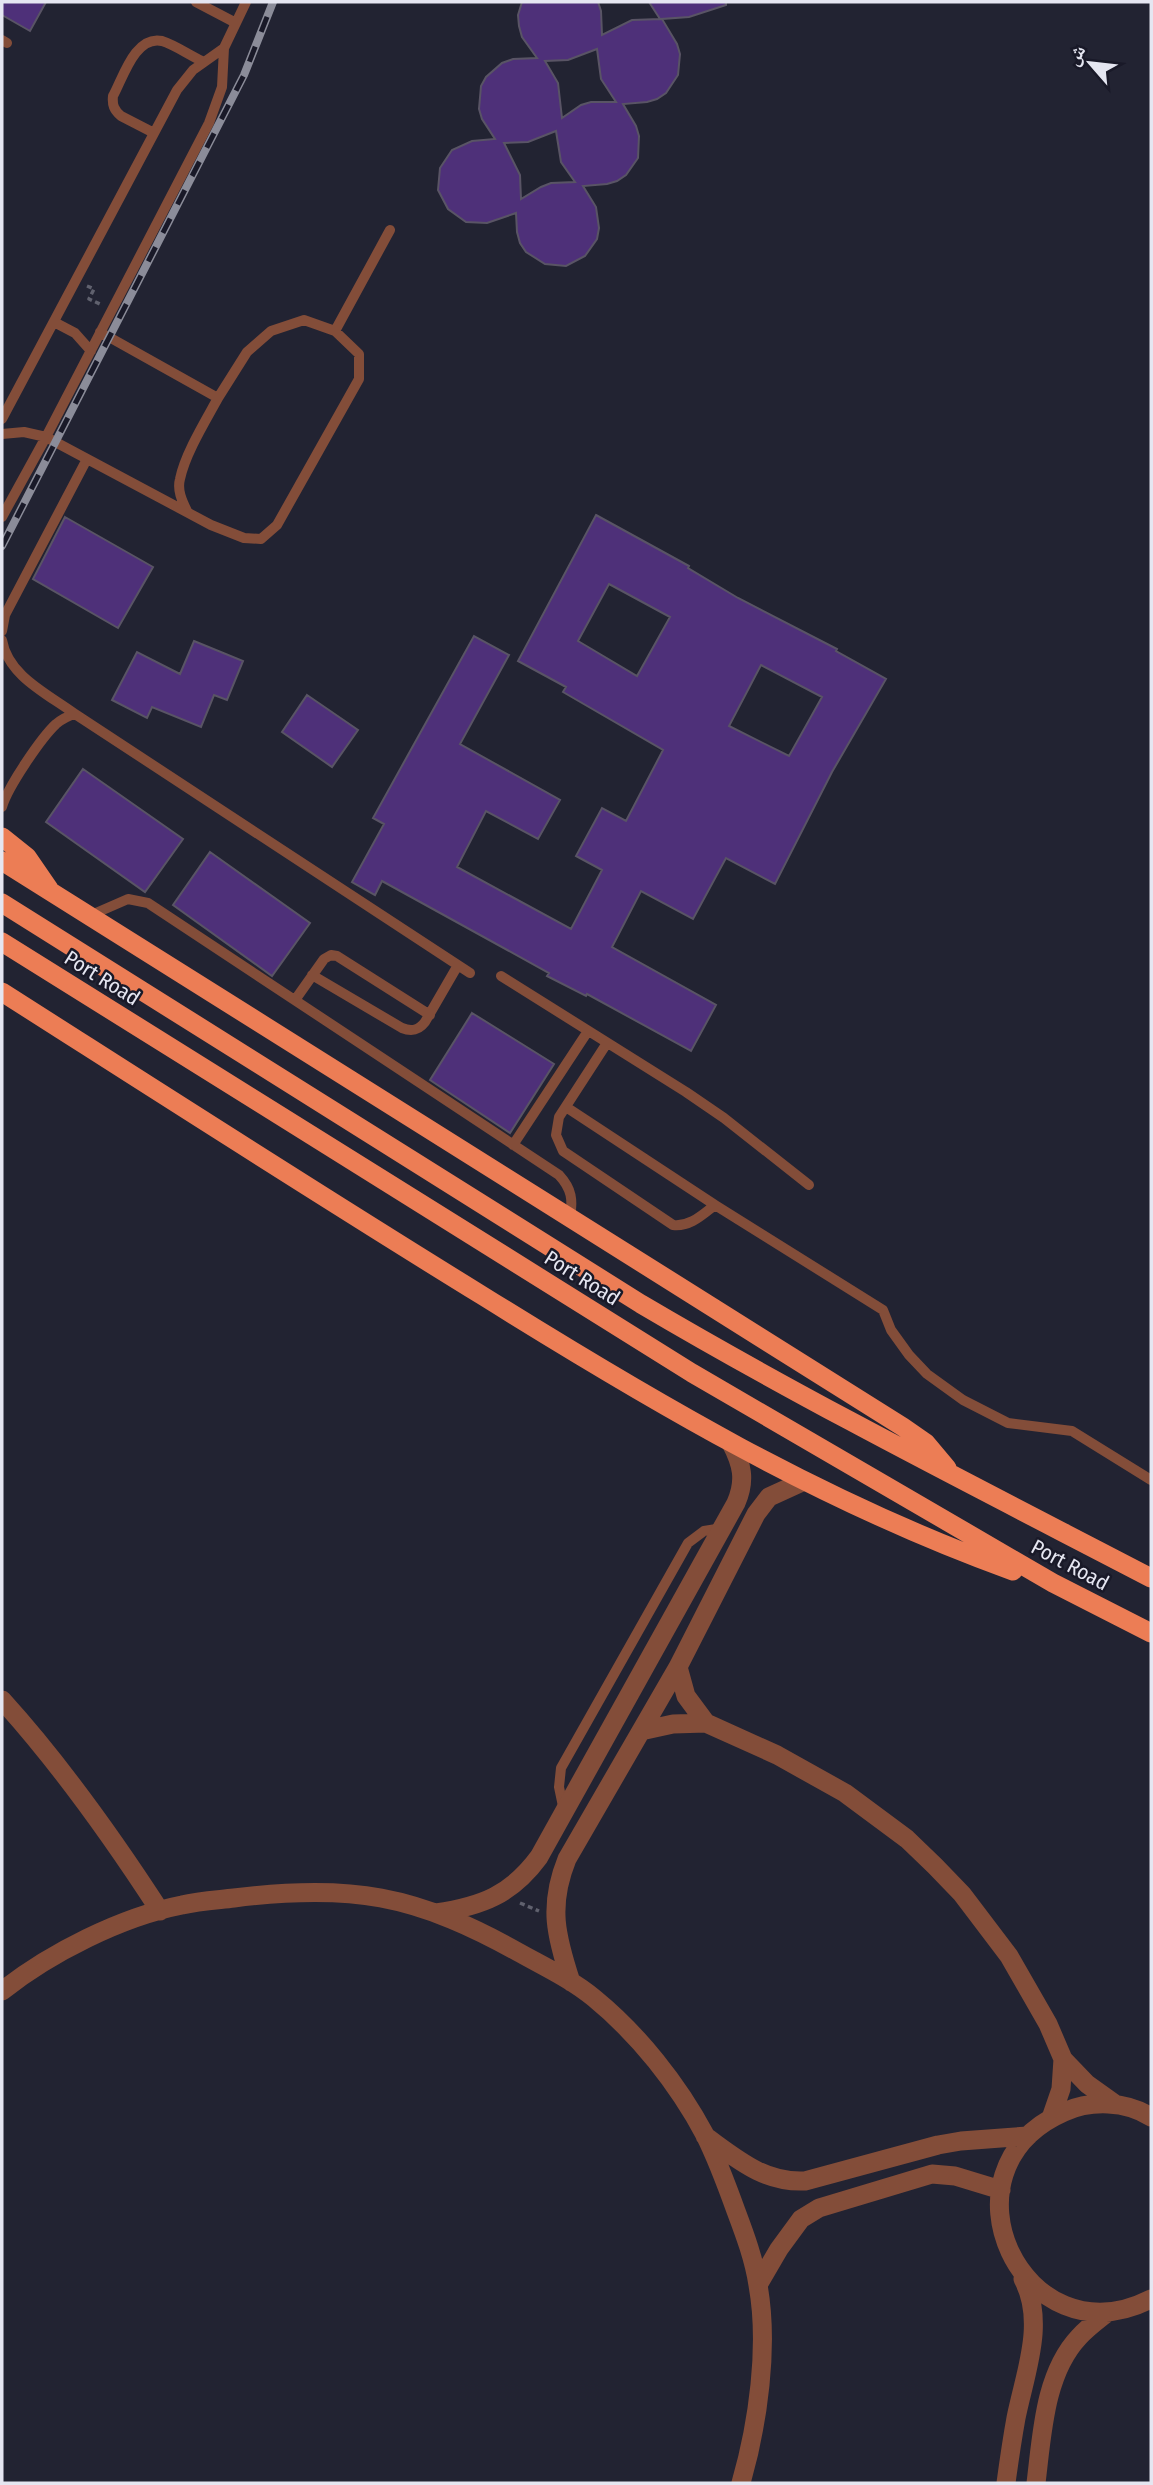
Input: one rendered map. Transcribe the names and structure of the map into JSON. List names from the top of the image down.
{
  "streets": {
    "highway": ["Port Road"]
  },
  "north": "top left"
}
